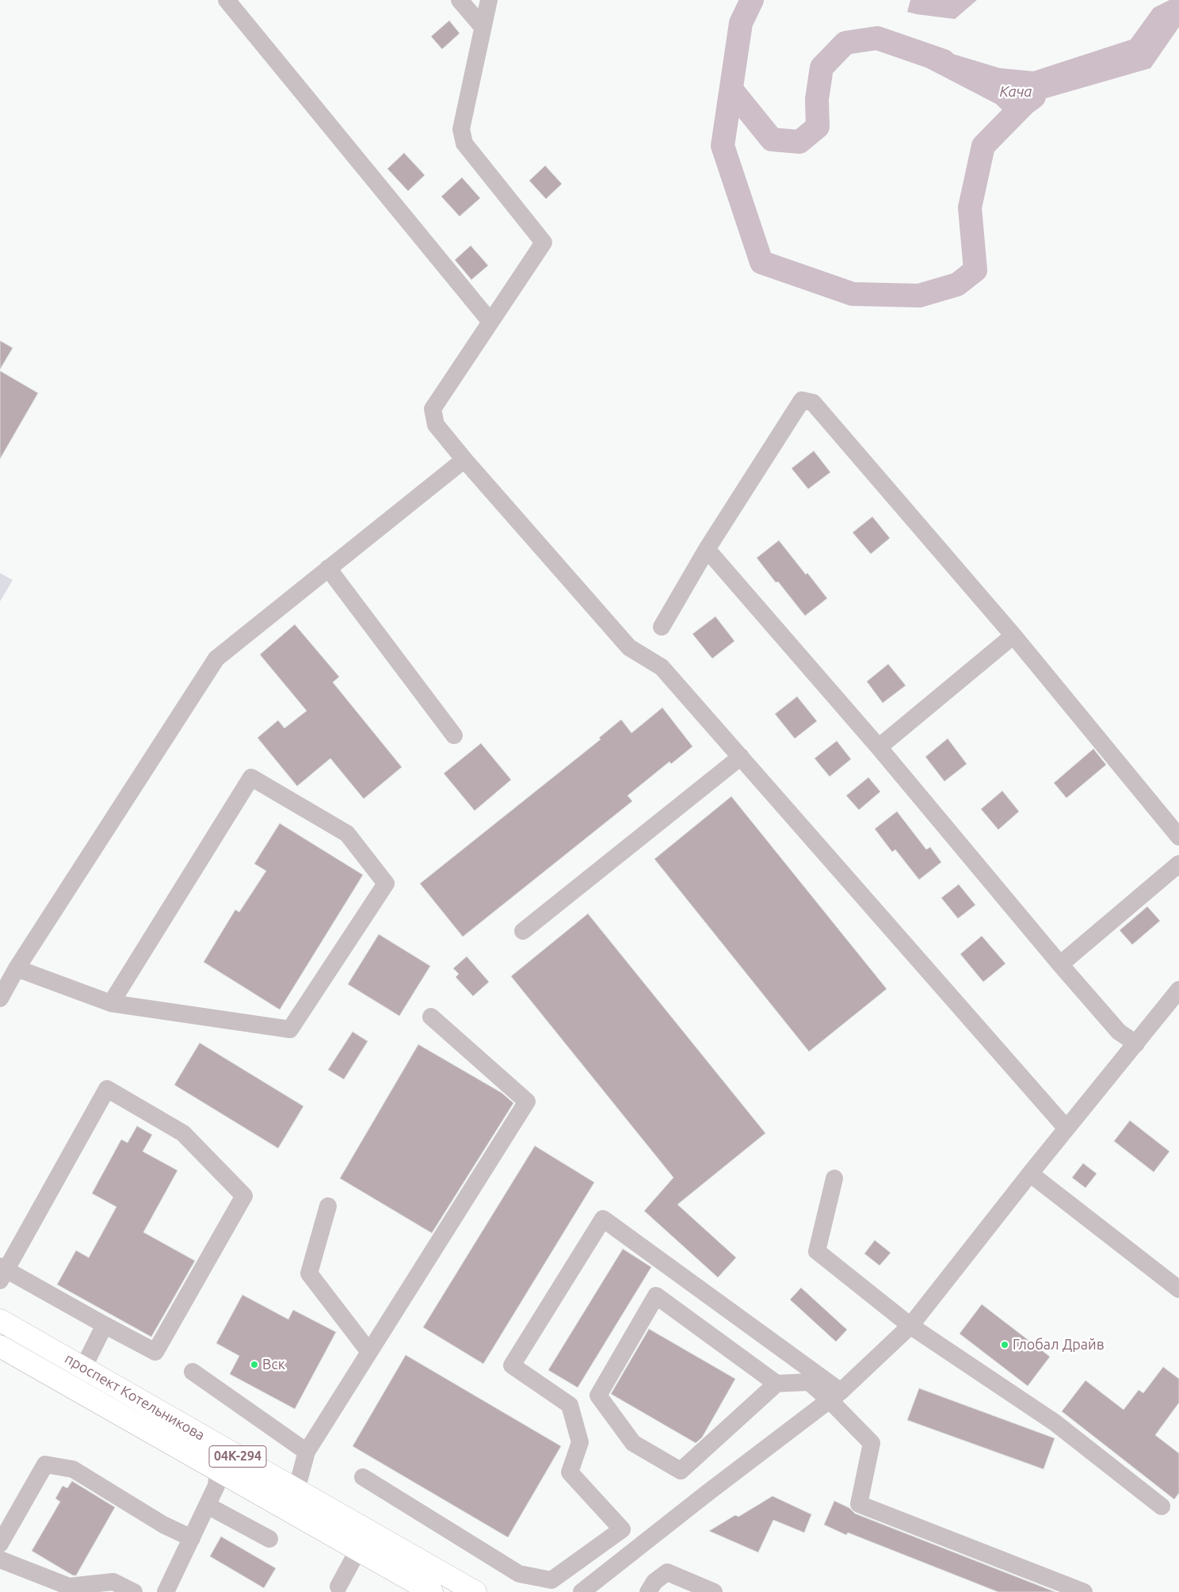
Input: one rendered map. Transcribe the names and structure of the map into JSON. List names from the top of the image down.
{
  "streets": {
    "highway": ["проспект Котельникова", "04К-294"]
  },
  "water": ["Кача"],
  "places": ["Глобал Драйв", "Вск"]
}
